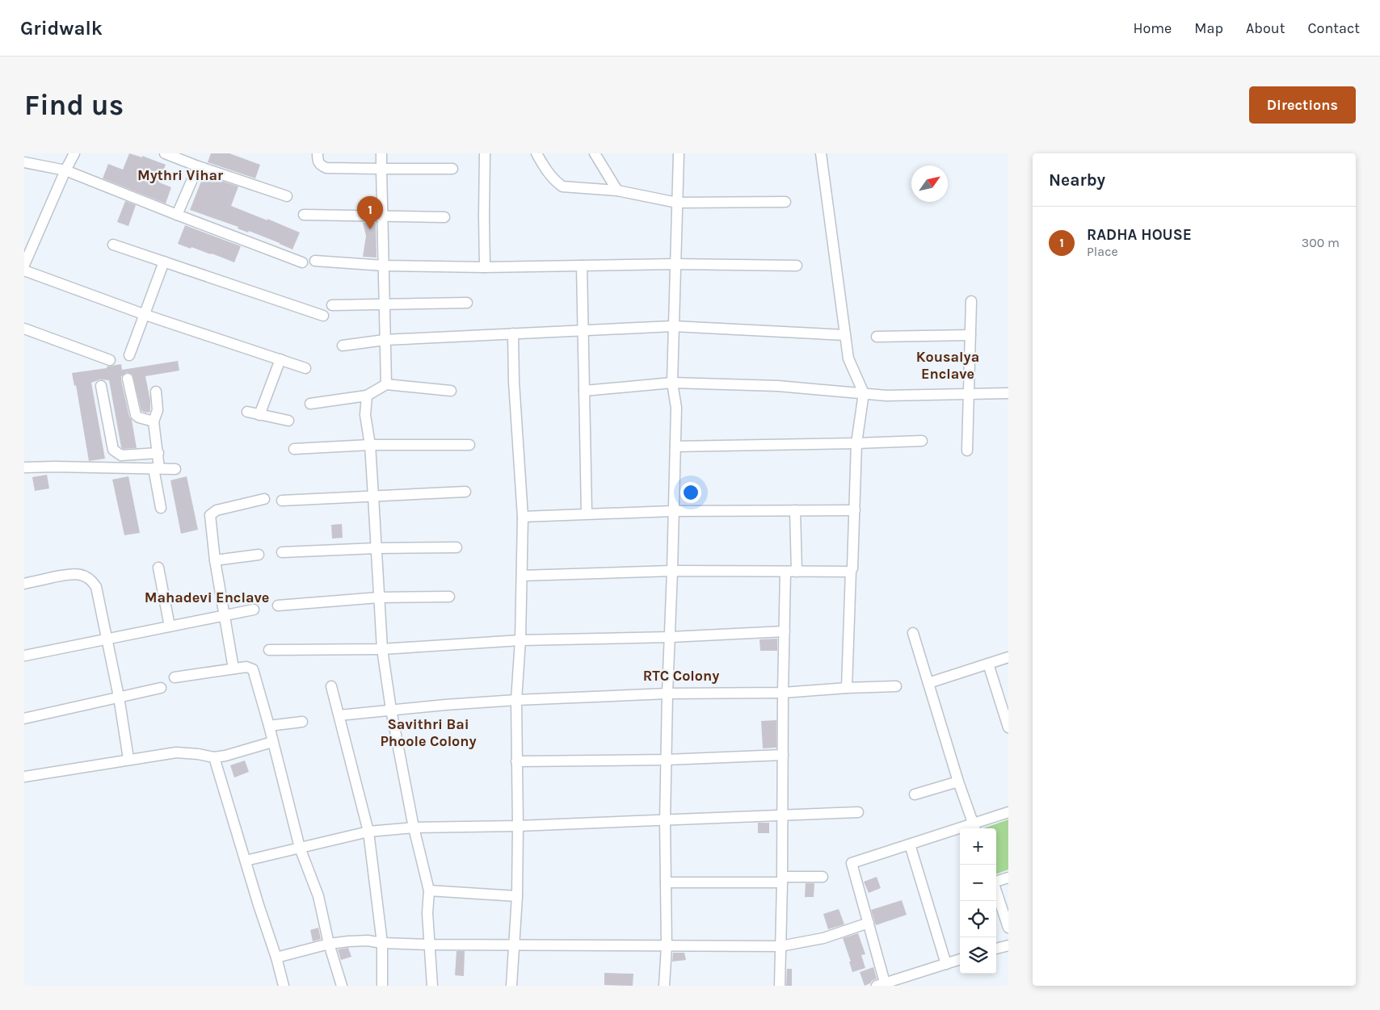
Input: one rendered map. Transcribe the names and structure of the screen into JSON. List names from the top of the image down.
{
  "districts": [
    "Mythri Vihar",
    "Kousalya Enclave",
    "Mahadevi Enclave",
    "RTC Colony",
    "Savithri Bai Phoole Colony"
  ],
  "north": "top right",
  "page": {
    "header": "Gridwalk",
    "nav": [
      "Home",
      "Map",
      "About",
      "Contact"
    ],
    "buttons": "Directions",
    "title": "Find us",
    "heading": "Nearby",
    "pins": "1",
    "list": [
      {
        "mark": "1",
        "name": "RADHA HOUSE",
        "note": "Place",
        "value": "300 m"
      }
    ],
    "map_buttons": ["+", "−"]
  }
}
